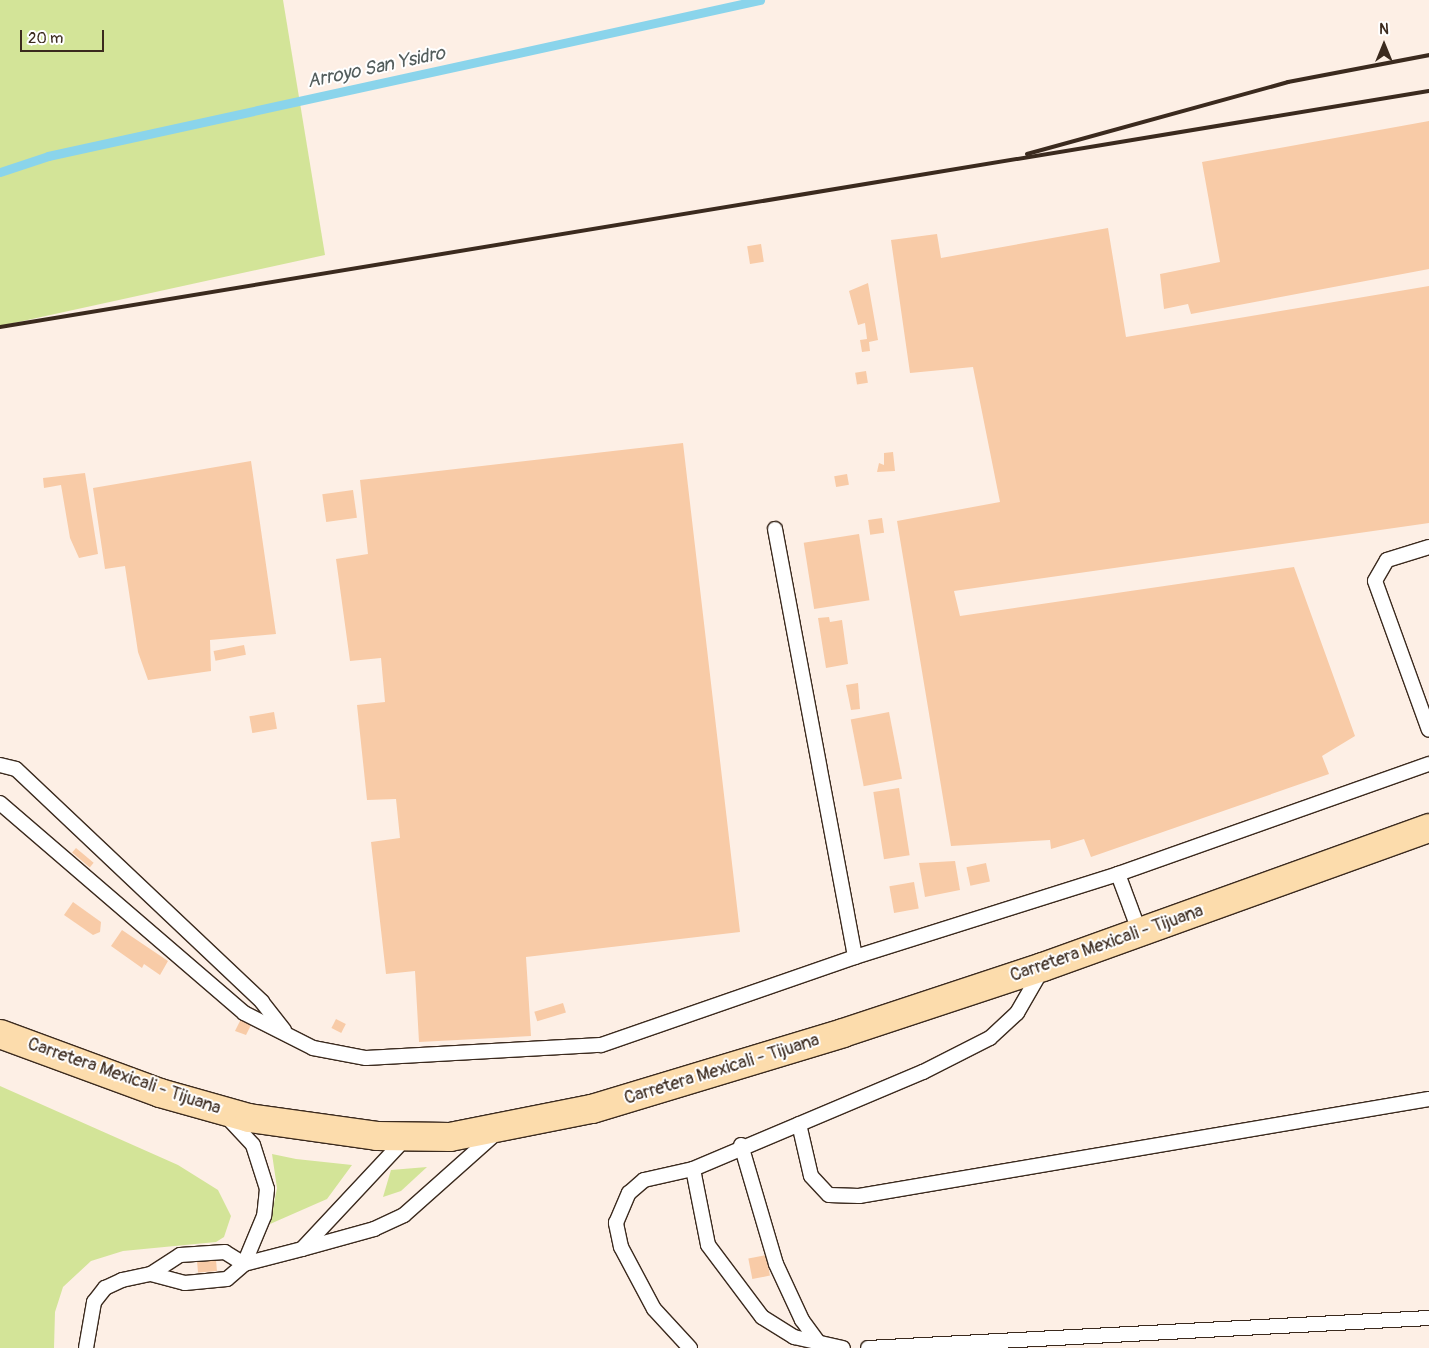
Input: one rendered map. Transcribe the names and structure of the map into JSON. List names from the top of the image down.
{
  "streets": {
    "main road": ["Carretera Mexicali - Tijuana"]
  },
  "water": ["Arroyo San Ysidro"],
  "scale_bar": "20 m",
  "north": "top"
}
